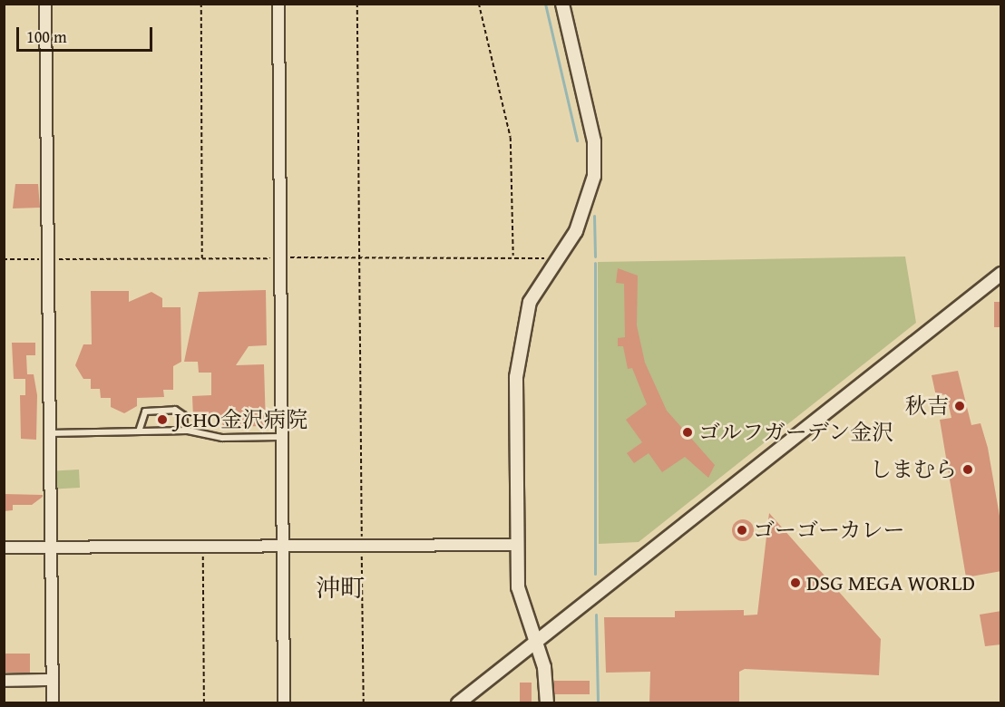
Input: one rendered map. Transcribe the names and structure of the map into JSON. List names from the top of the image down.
{
  "districts": ["沖町"],
  "places": [
    "秋吉",
    "JCHO金沢病院",
    "ゴルフガーデン金沢",
    "しまむら",
    "ゴーゴーカレー",
    "DSG MEGA WORLD"
  ],
  "scale_bar": "100 m"
}
